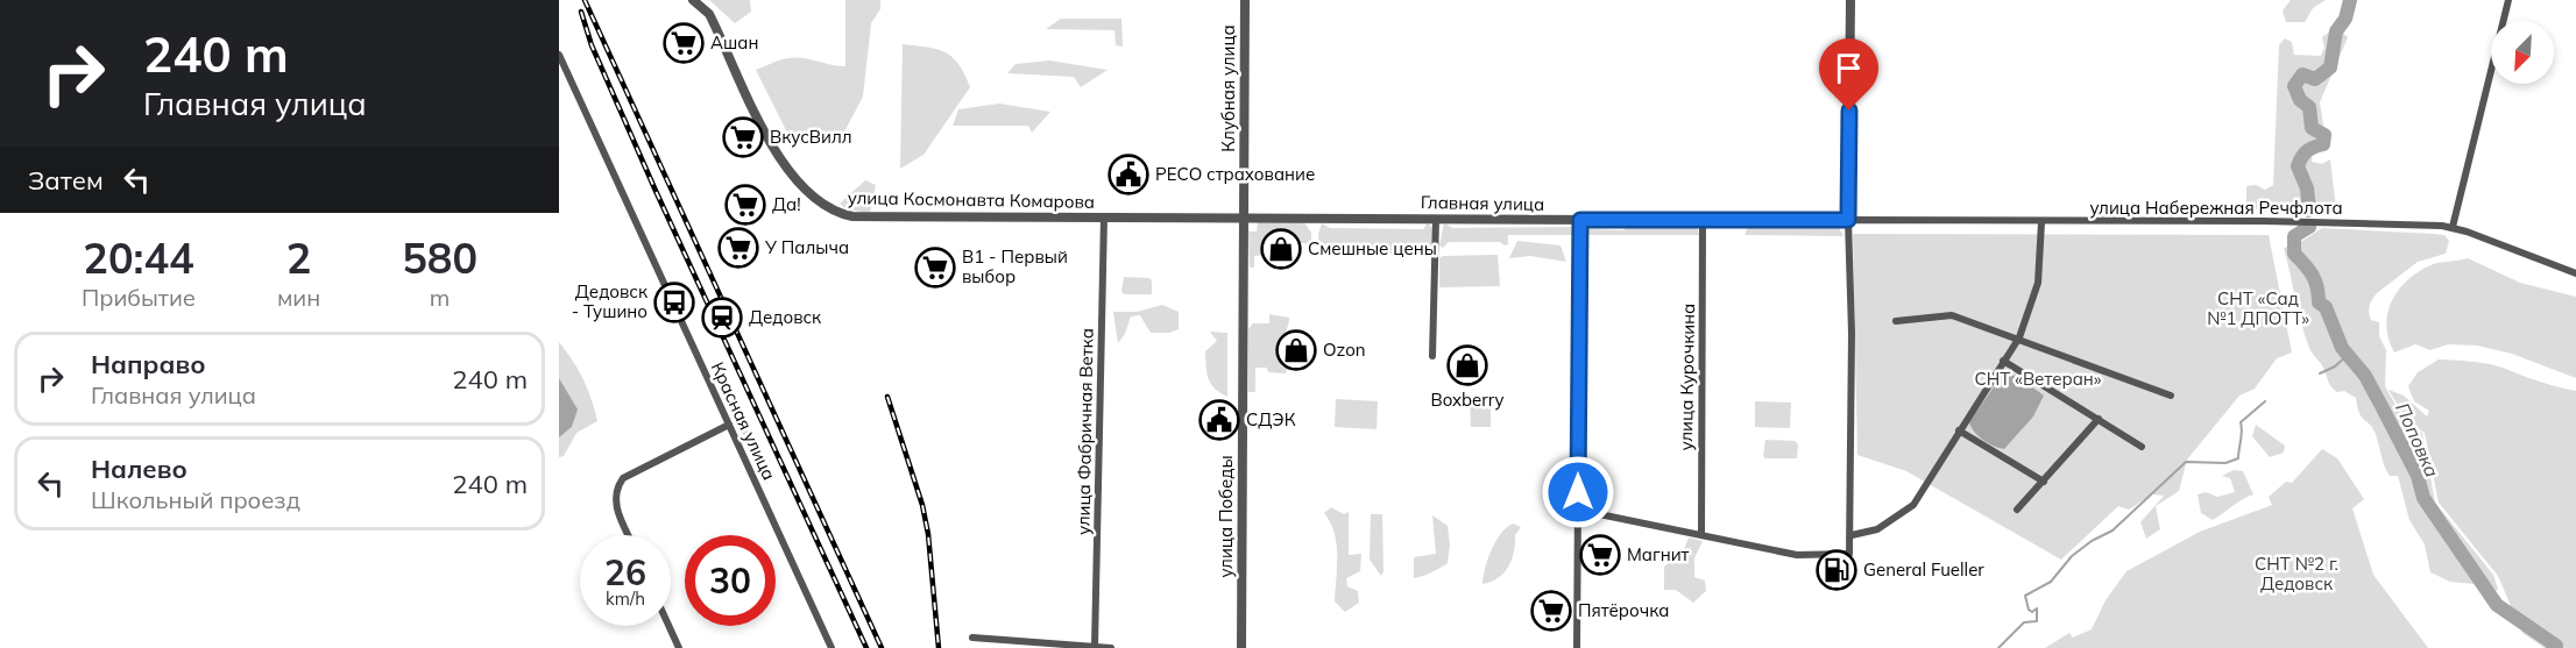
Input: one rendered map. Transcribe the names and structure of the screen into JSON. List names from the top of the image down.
{
  "streets": {
    "street": [
      "Клубная улица",
      "улица Космонавта Комарова",
      "Главная улица",
      "улица Набережная Речфлота",
      "улица Курочкина",
      "Красная улица",
      "улица Фабричная Ветка",
      "улица Победы"
    ]
  },
  "crossings": [
    ["Клубная улица", "улица Космонавта Комарова"],
    ["Клубная улица", "Главная улица"],
    ["Клубная улица", "улица Победы"],
    ["улица Космонавта Комарова", "Главная улица"],
    ["улица Космонавта Комарова", "улица Фабричная Ветка"],
    ["улица Космонавта Комарова", "улица Победы"],
    ["Главная улица", "улица Набережная Речфлота"],
    ["Главная улица", "улица Курочкина"],
    ["Главная улица", "улица Победы"]
  ],
  "water": ["Поповка"],
  "parks": ["СНТ «Сад №1 ДПОТТ»", "СНТ «Ветеран»", "СНТ №2 г. Дедовск"],
  "places": {
    "supermarket": [
      "Ашан",
      "ВкусВилл",
      "Да!",
      "У Палыча",
      "В1 - Первый выбор",
      "Магнит",
      "Пятёрочка"
    ],
    "public building": ["РЕСО страхование", "СДЭК"],
    "shop": ["Смешные цены", "Ozon", "Boxberry"],
    "bus stop": ["Дедовск - Тушино"],
    "station": ["Дедовск"],
    "fuel station": ["General Fueller"]
  },
  "north": "bottom left",
  "page": {
    "turn": ["240 m", "Главная улица"],
    "then": "Затем",
    "eta": [
      "20:44",
      "Прибытие",
      "2",
      "мин",
      "580",
      "m"
    ],
    "list": [
      {
        "name": "Направо",
        "note": "Главная улица",
        "value": "240 m"
      },
      {
        "name": "Налево",
        "note": "Школьный проезд",
        "value": "240 m"
      }
    ],
    "speed": "26 km/h",
    "limit": "30"
  }
}
